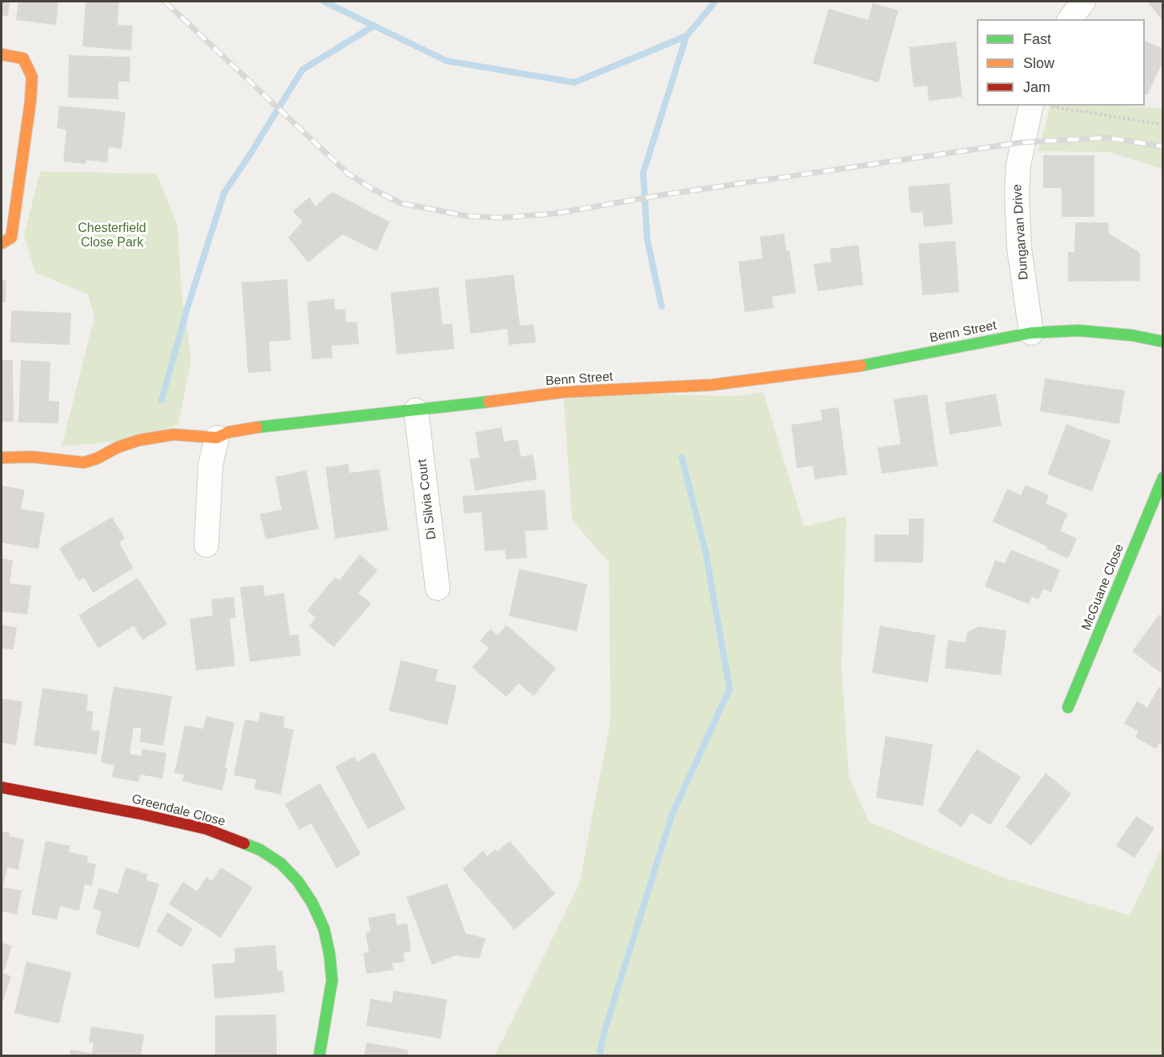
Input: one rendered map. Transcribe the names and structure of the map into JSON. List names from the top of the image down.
{
  "streets": {
    "street": [
      "Dungarvan Drive",
      "Benn Street",
      "Di Silvia Court",
      "McGuane Close",
      "Greendale Close"
    ]
  },
  "crossings": [
    ["Dungarvan Drive", "Benn Street"],
    ["Benn Street", "Di Silvia Court"]
  ],
  "parks": ["Chesterfield Close Park"],
  "legend": ["Fast", "Slow", "Jam"]
}
